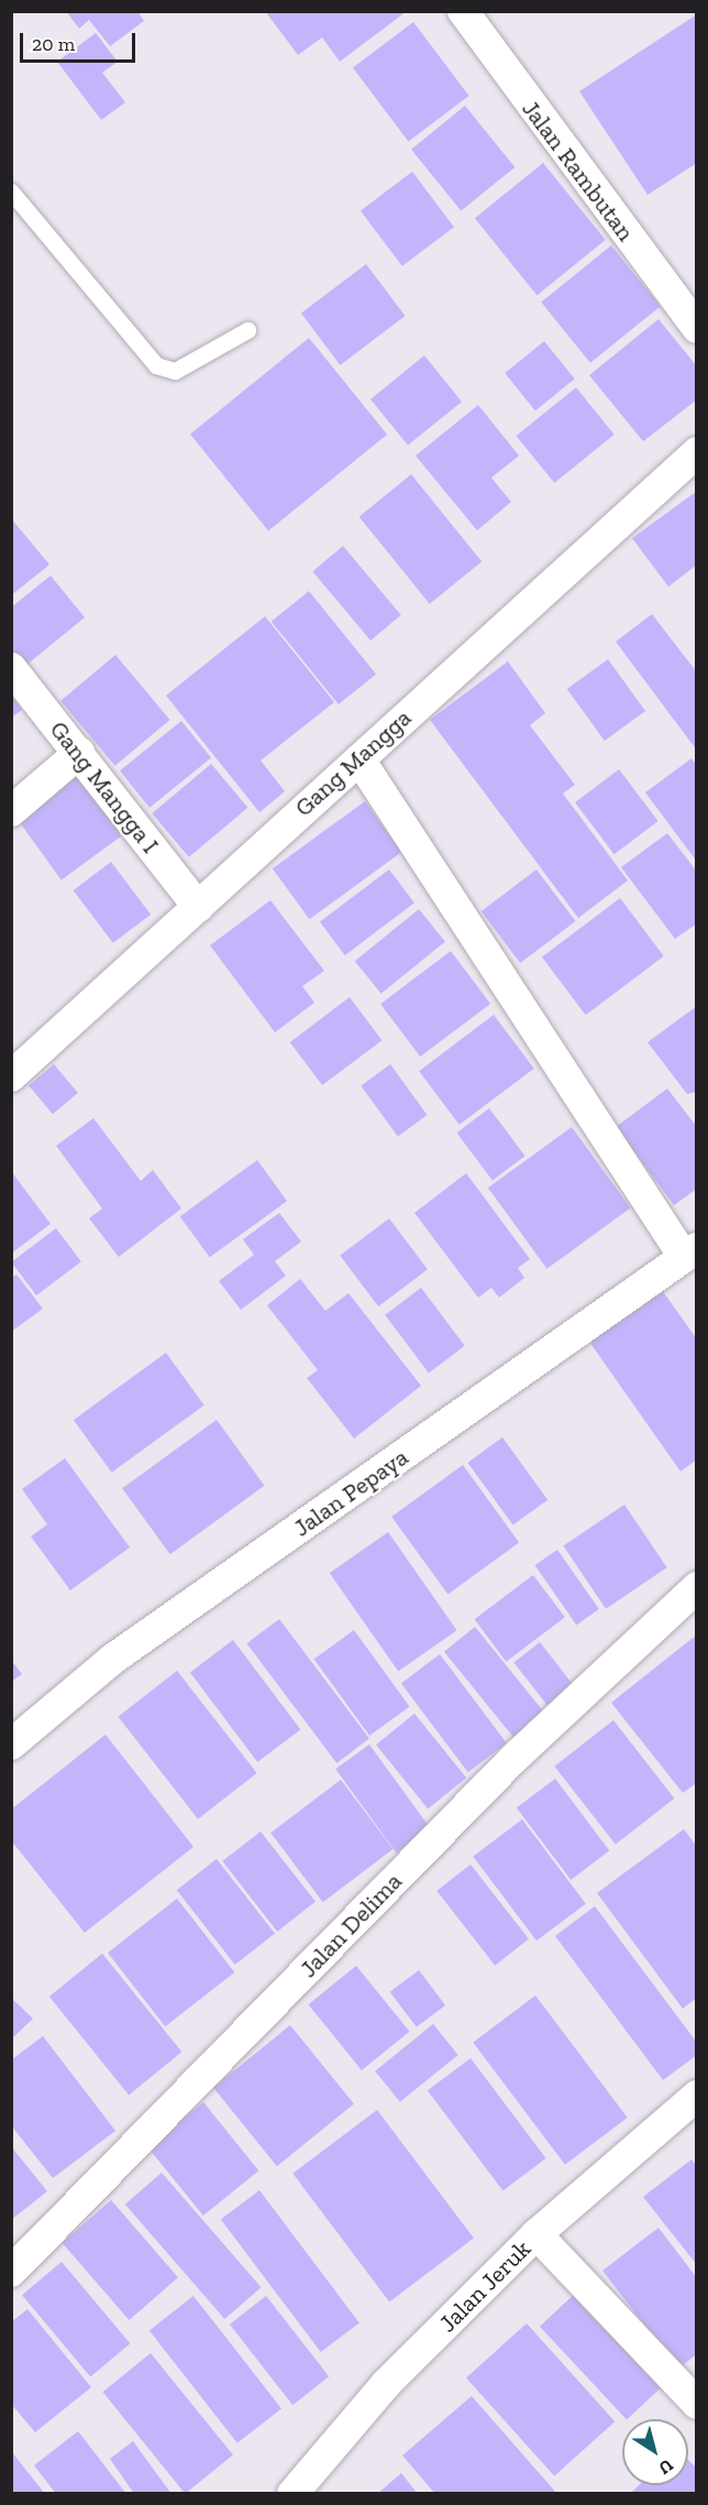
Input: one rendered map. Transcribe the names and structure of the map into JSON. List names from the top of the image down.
{
  "streets": {
    "street": [
      "Jalan Rambutan",
      "Gang Mangga",
      "Gang Mangga I",
      "Jalan Pepaya",
      "Jalan Delima",
      "Jalan Jeruk"
    ]
  },
  "crossings": [
    ["Gang Mangga", "Gang Mangga I"]
  ],
  "scale_bar": "20 m",
  "north": "bottom right"
}
